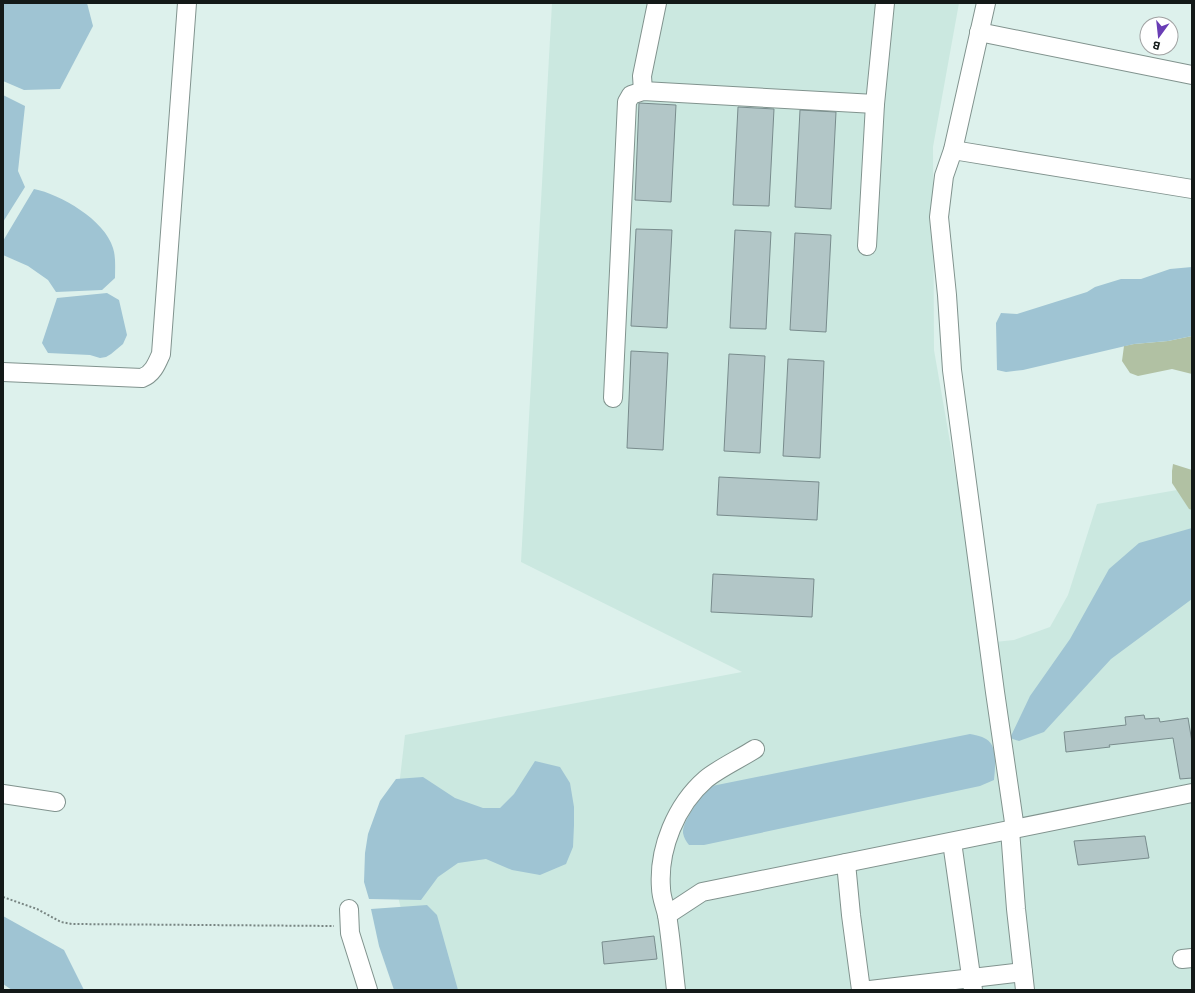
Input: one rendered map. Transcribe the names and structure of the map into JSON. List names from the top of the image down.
{
  "north": "bottom"
}
